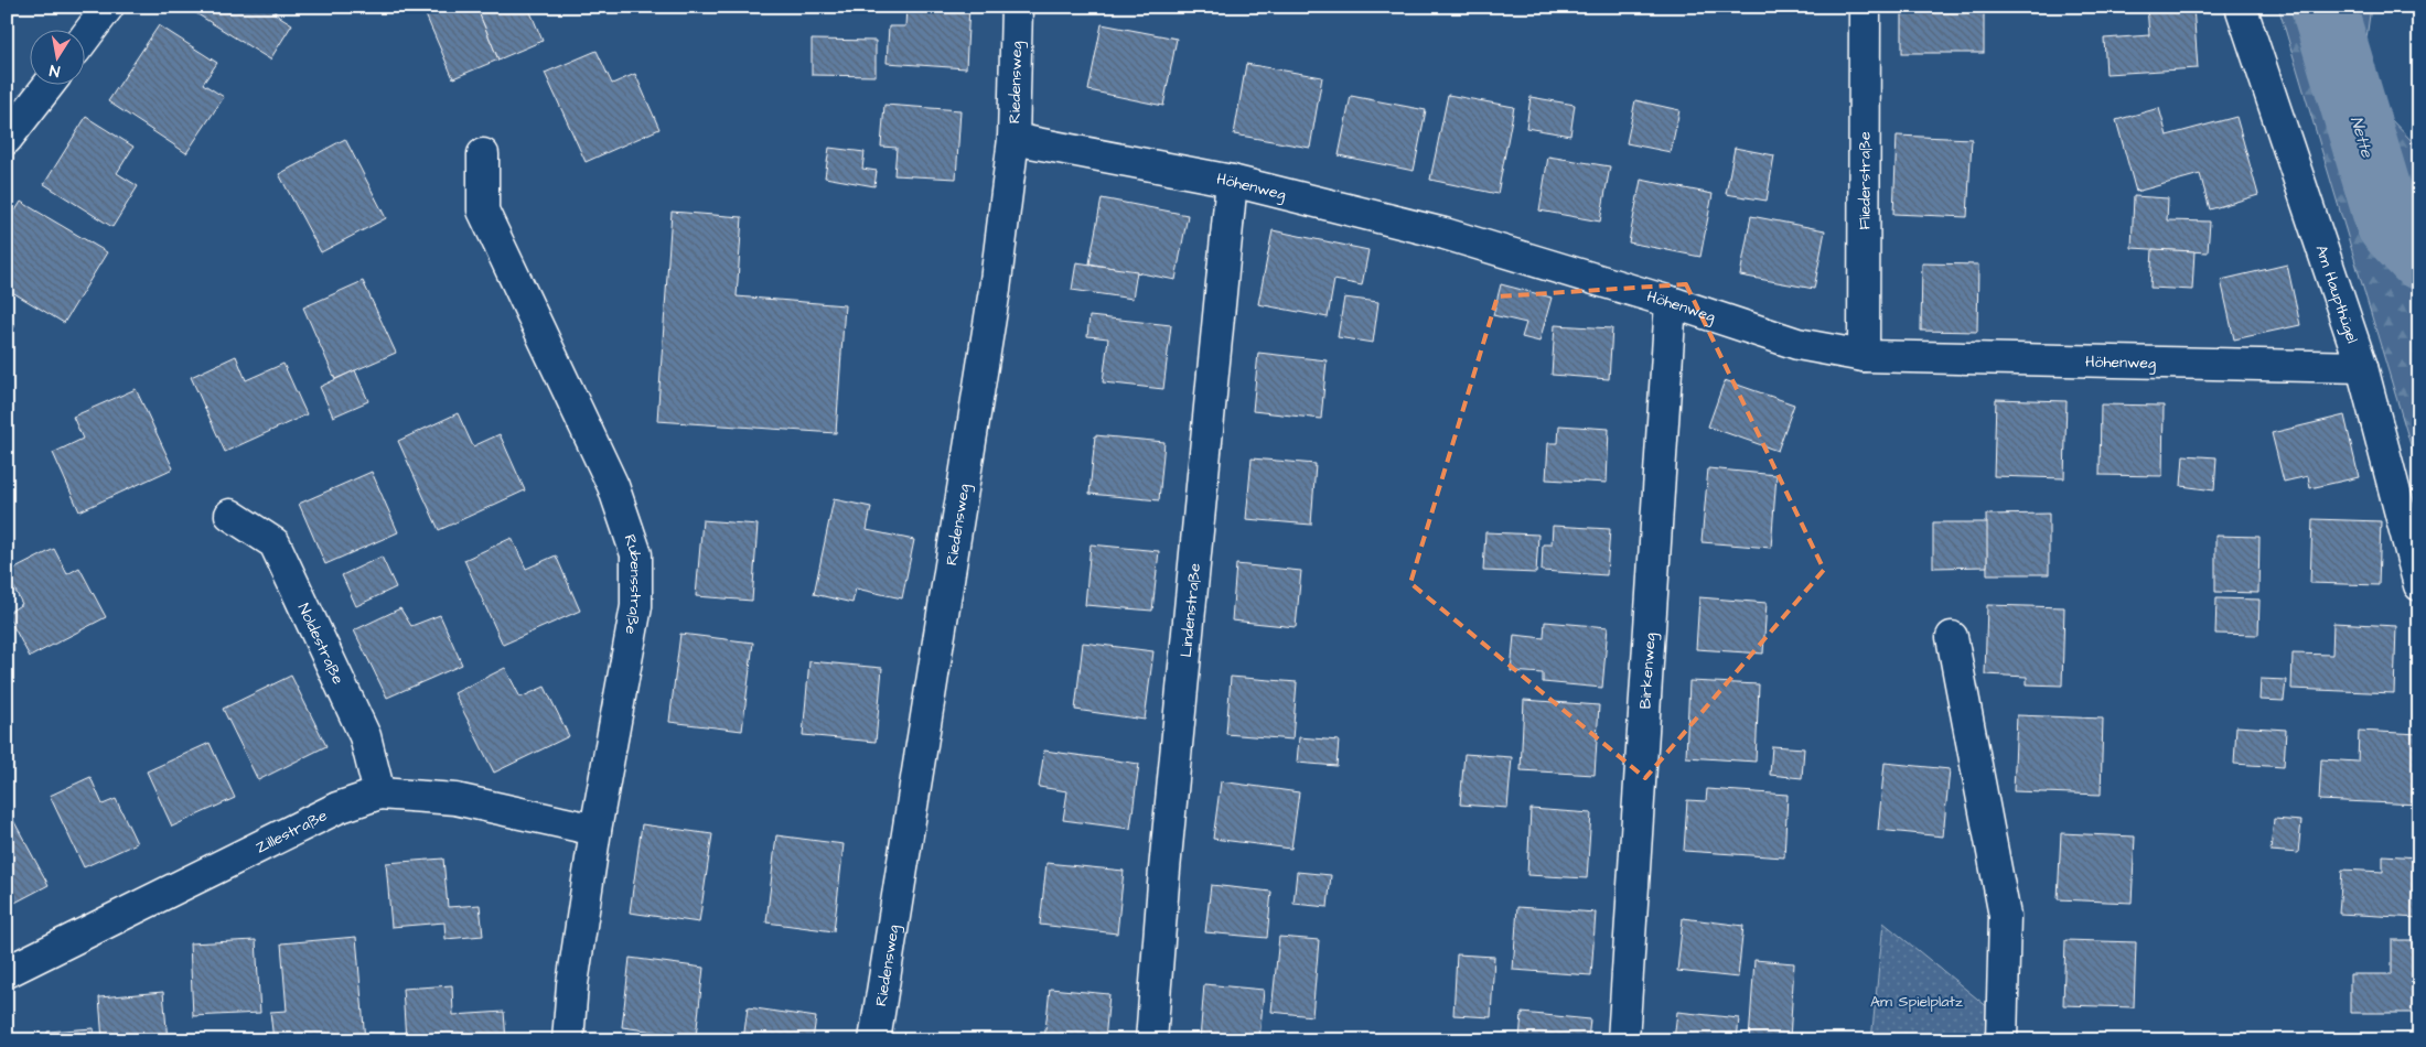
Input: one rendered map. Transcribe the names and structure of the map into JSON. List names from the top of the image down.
{
  "streets": {
    "street": [
      "Riedensweg",
      "Fliederstraße",
      "Höhenweg",
      "Am Haupthügel",
      "Rubensstraße",
      "Lindenstraße",
      "Noldestraße",
      "Birkenweg",
      "Zillestraße"
    ]
  },
  "crossings": [
    ["Riedensweg", "Höhenweg"],
    ["Fliederstraße", "Höhenweg"],
    ["Höhenweg", "Am Haupthügel"],
    ["Höhenweg", "Lindenstraße"],
    ["Höhenweg", "Birkenweg"],
    ["Rubensstraße", "Zillestraße"],
    ["Noldestraße", "Zillestraße"]
  ],
  "water": ["Nette"],
  "parks": ["Am Spielplatz"],
  "north": "bottom"
}
